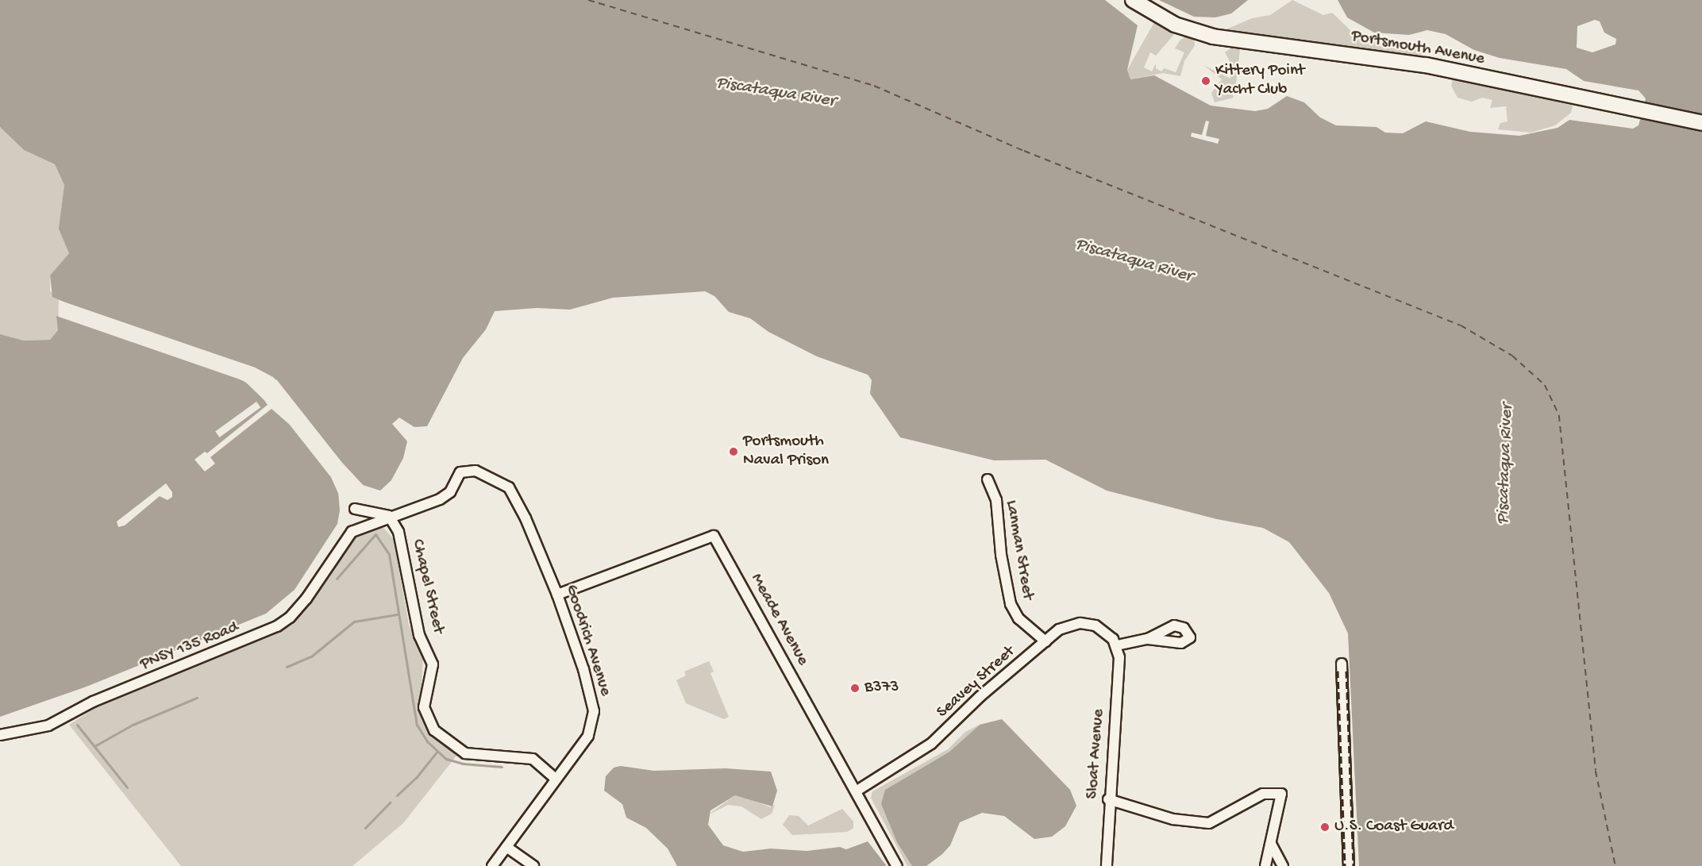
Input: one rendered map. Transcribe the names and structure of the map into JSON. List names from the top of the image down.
{
  "streets": {
    "main road": ["Portsmouth Avenue"],
    "street": [
      "Lanman Street",
      "Chapel Street",
      "Meade Avenue",
      "Goodrich Avenue",
      "PNSY 135 Road",
      "Seavey Street",
      "Sloat Avenue"
    ]
  },
  "crossings": [
    ["Lanman Street", "Seavey Street"],
    ["Chapel Street", "Goodrich Avenue"],
    ["Chapel Street", "PNSY 135 Road"],
    ["Meade Avenue", "Goodrich Avenue"],
    ["Meade Avenue", "Seavey Street"],
    ["Goodrich Avenue", "PNSY 135 Road"],
    ["Seavey Street", "Sloat Avenue"]
  ],
  "water": ["Piscataqua River"],
  "places": [
    "Kittery Point Yacht Club",
    "Portsmouth Naval Prison",
    "B373",
    "U.S. Coast Guard"
  ]
}
